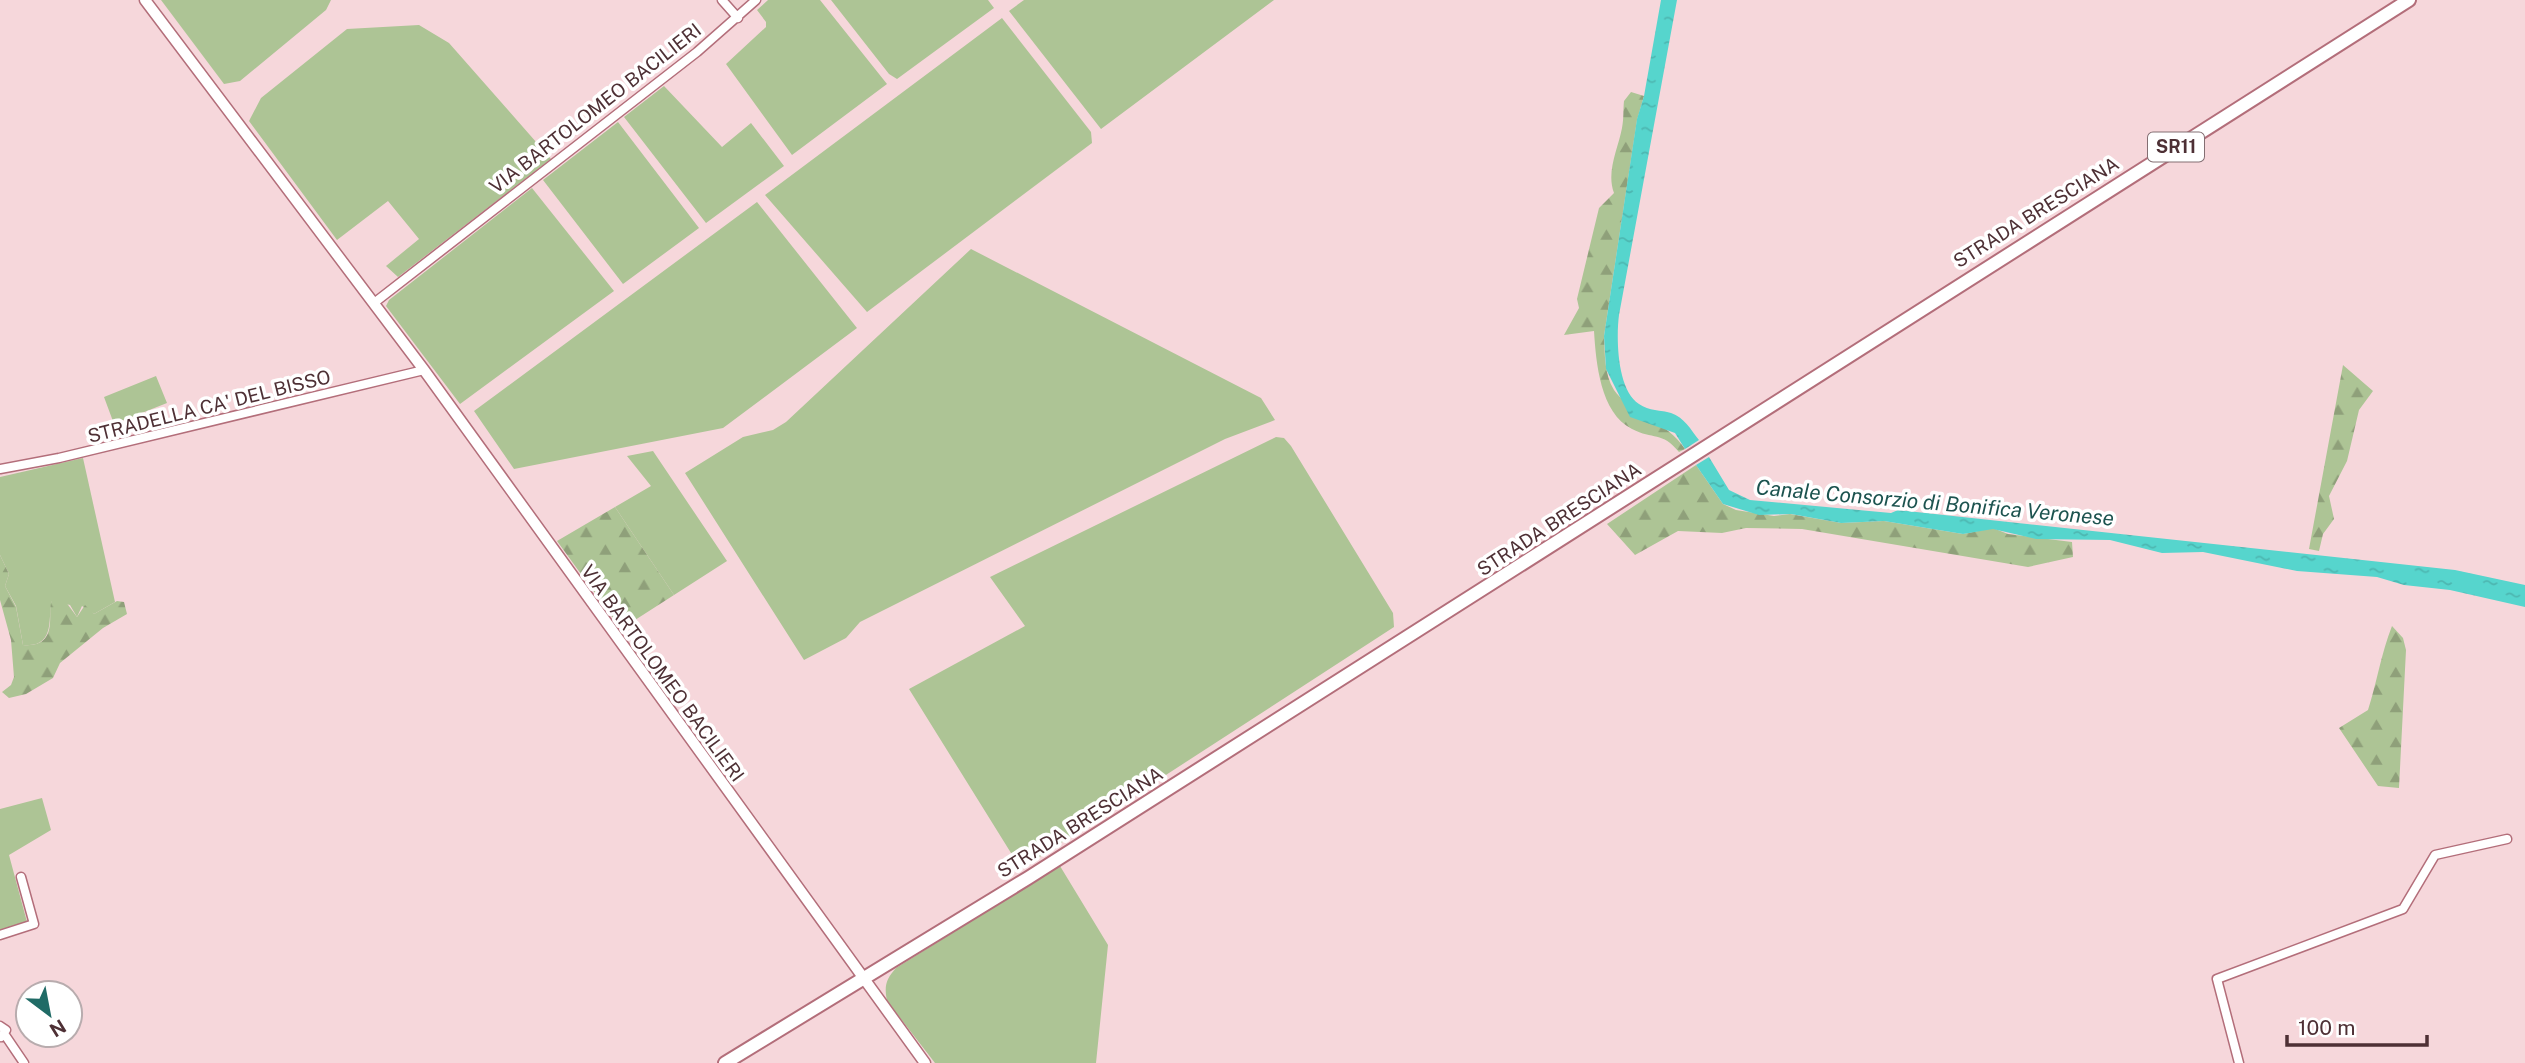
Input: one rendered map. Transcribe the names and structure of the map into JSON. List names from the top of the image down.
{
  "streets": {
    "main road": ["SR11", "STRADA BRESCIANA"],
    "street": ["VIA BARTOLOMEO BACILIERI", "STRADELLA CA' DEL BISSO"]
  },
  "crossings": [
    ["VIA BARTOLOMEO BACILIERI", "STRADA BRESCIANA"],
    ["VIA BARTOLOMEO BACILIERI", "STRADELLA CA' DEL BISSO"]
  ],
  "water": ["Canale Consorzio di Bonifica Veronese"],
  "scale_bar": "100 m",
  "north": "bottom right"
}
